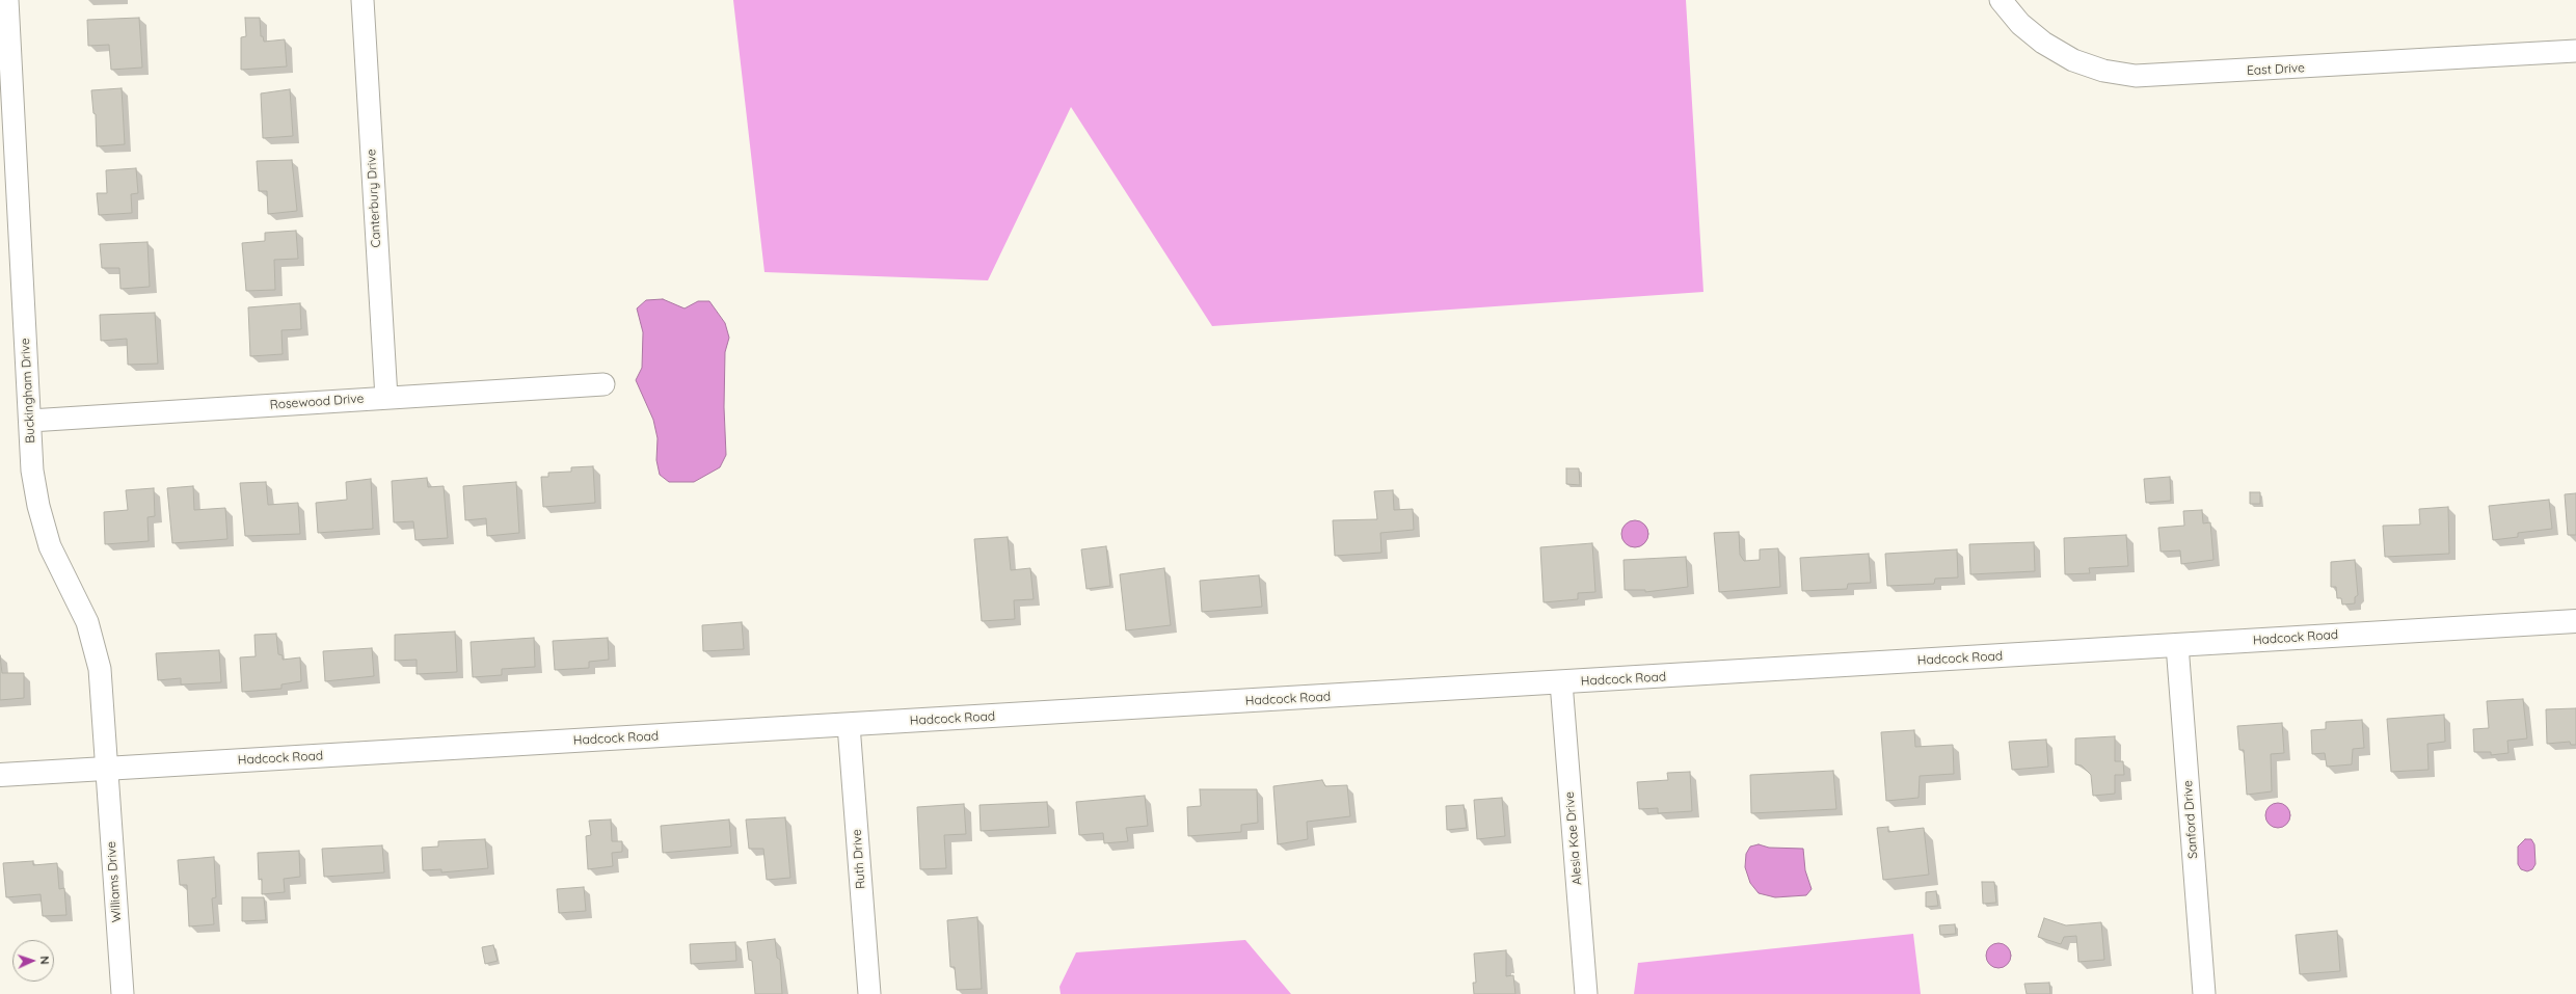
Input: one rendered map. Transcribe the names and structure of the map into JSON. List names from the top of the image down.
{
  "streets": {
    "street": [
      "East Drive",
      "Canterbury Drive",
      "Buckingham Drive",
      "Rosewood Drive",
      "Hadcock Road",
      "Sanford Drive",
      "Alesia Kae Drive",
      "Ruth Drive",
      "Williams Drive"
    ]
  },
  "crossings": [
    ["Canterbury Drive", "Rosewood Drive"],
    ["Buckingham Drive", "Rosewood Drive"],
    ["Buckingham Drive", "Hadcock Road"],
    ["Buckingham Drive", "Williams Drive"],
    ["Hadcock Road", "Sanford Drive"],
    ["Hadcock Road", "Alesia Kae Drive"],
    ["Hadcock Road", "Ruth Drive"],
    ["Hadcock Road", "Williams Drive"]
  ],
  "north": "right"
}
